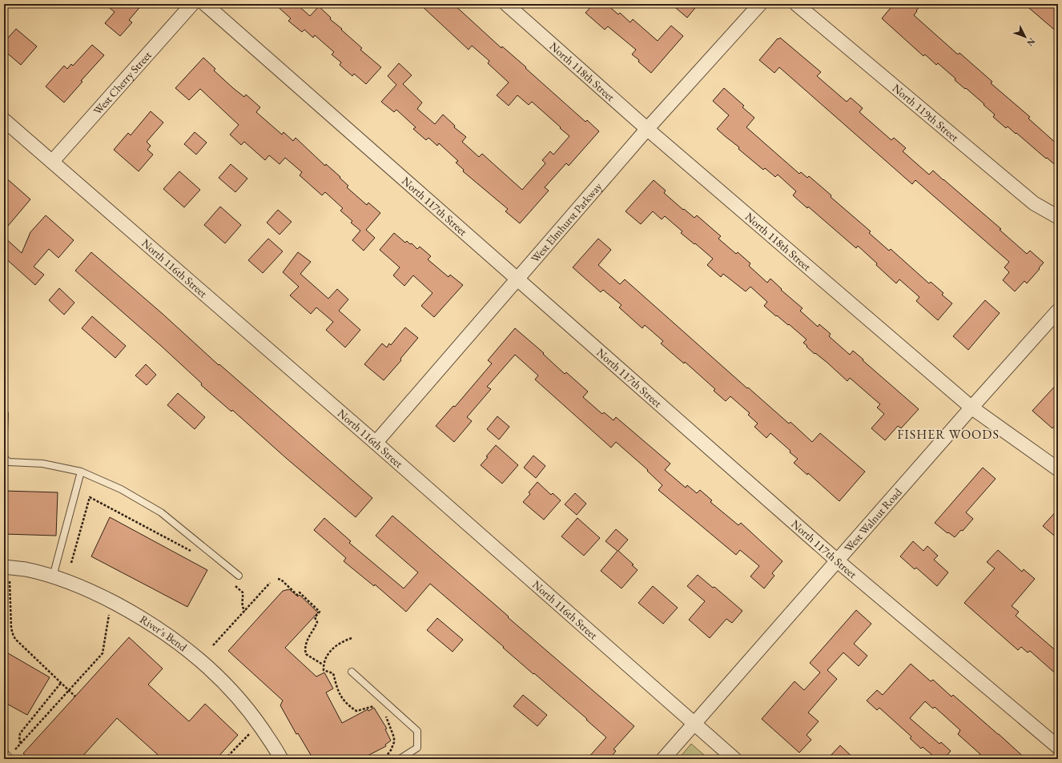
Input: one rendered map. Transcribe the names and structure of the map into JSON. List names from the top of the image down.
{
  "streets": {
    "street": [
      "North 118th Street",
      "West Cherry Street",
      "North 119th Street",
      "North 117th Street",
      "West Elmhurst Parkway",
      "North 116th Street",
      "West Walnut Road",
      "River's Bend"
    ]
  },
  "crossings": [
    ["North 118th Street", "West Elmhurst Parkway"],
    ["North 118th Street", "West Walnut Road"],
    ["West Cherry Street", "North 116th Street"],
    ["North 117th Street", "West Elmhurst Parkway"],
    ["North 117th Street", "West Walnut Road"],
    ["West Elmhurst Parkway", "North 116th Street"],
    ["North 116th Street", "West Walnut Road"]
  ],
  "districts": ["FISHER WOODS"],
  "north": "bottom right"
}
